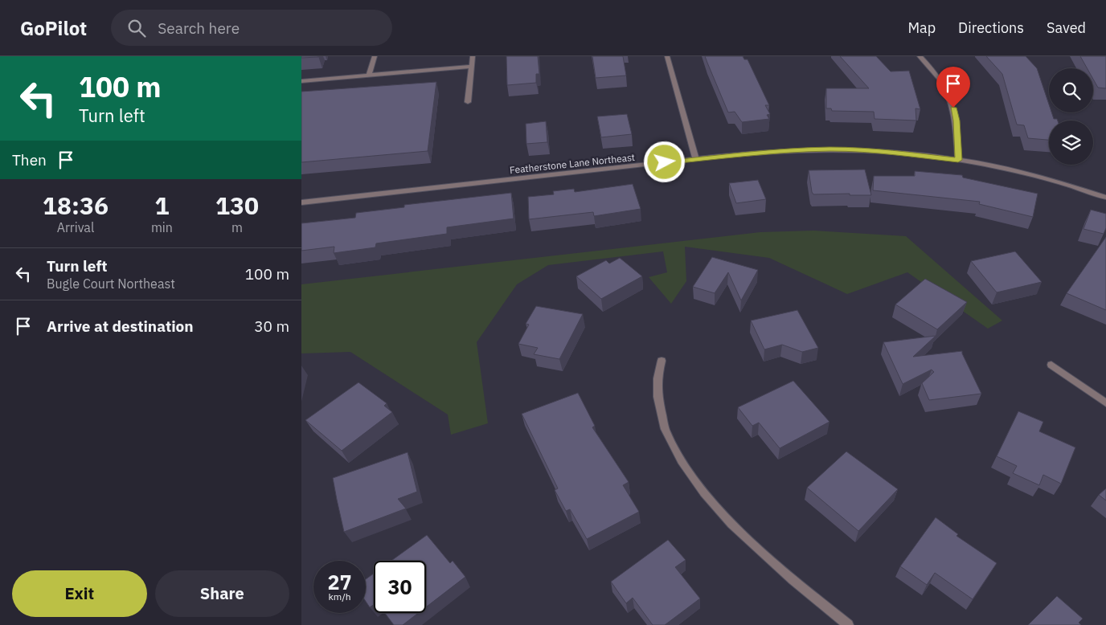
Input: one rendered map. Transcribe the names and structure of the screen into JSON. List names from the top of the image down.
{
  "streets": {
    "street": ["Featherstone Lane Northeast"]
  },
  "page": {
    "header": "GoPilot",
    "search": "Search here",
    "nav": ["Map", "Directions", "Saved"],
    "turn": ["100 m", "Turn left"],
    "then": "Then",
    "eta": [
      "18:36",
      "Arrival",
      "1",
      "min",
      "130",
      "m"
    ],
    "list": [
      {
        "name": "Turn left",
        "note": "Bugle Court Northeast",
        "value": "100 m"
      },
      {
        "name": "Arrive at destination",
        "value": "30 m"
      }
    ],
    "speed": "27 km/h",
    "limit": "30",
    "buttons": ["Exit", "Share"]
  }
}
